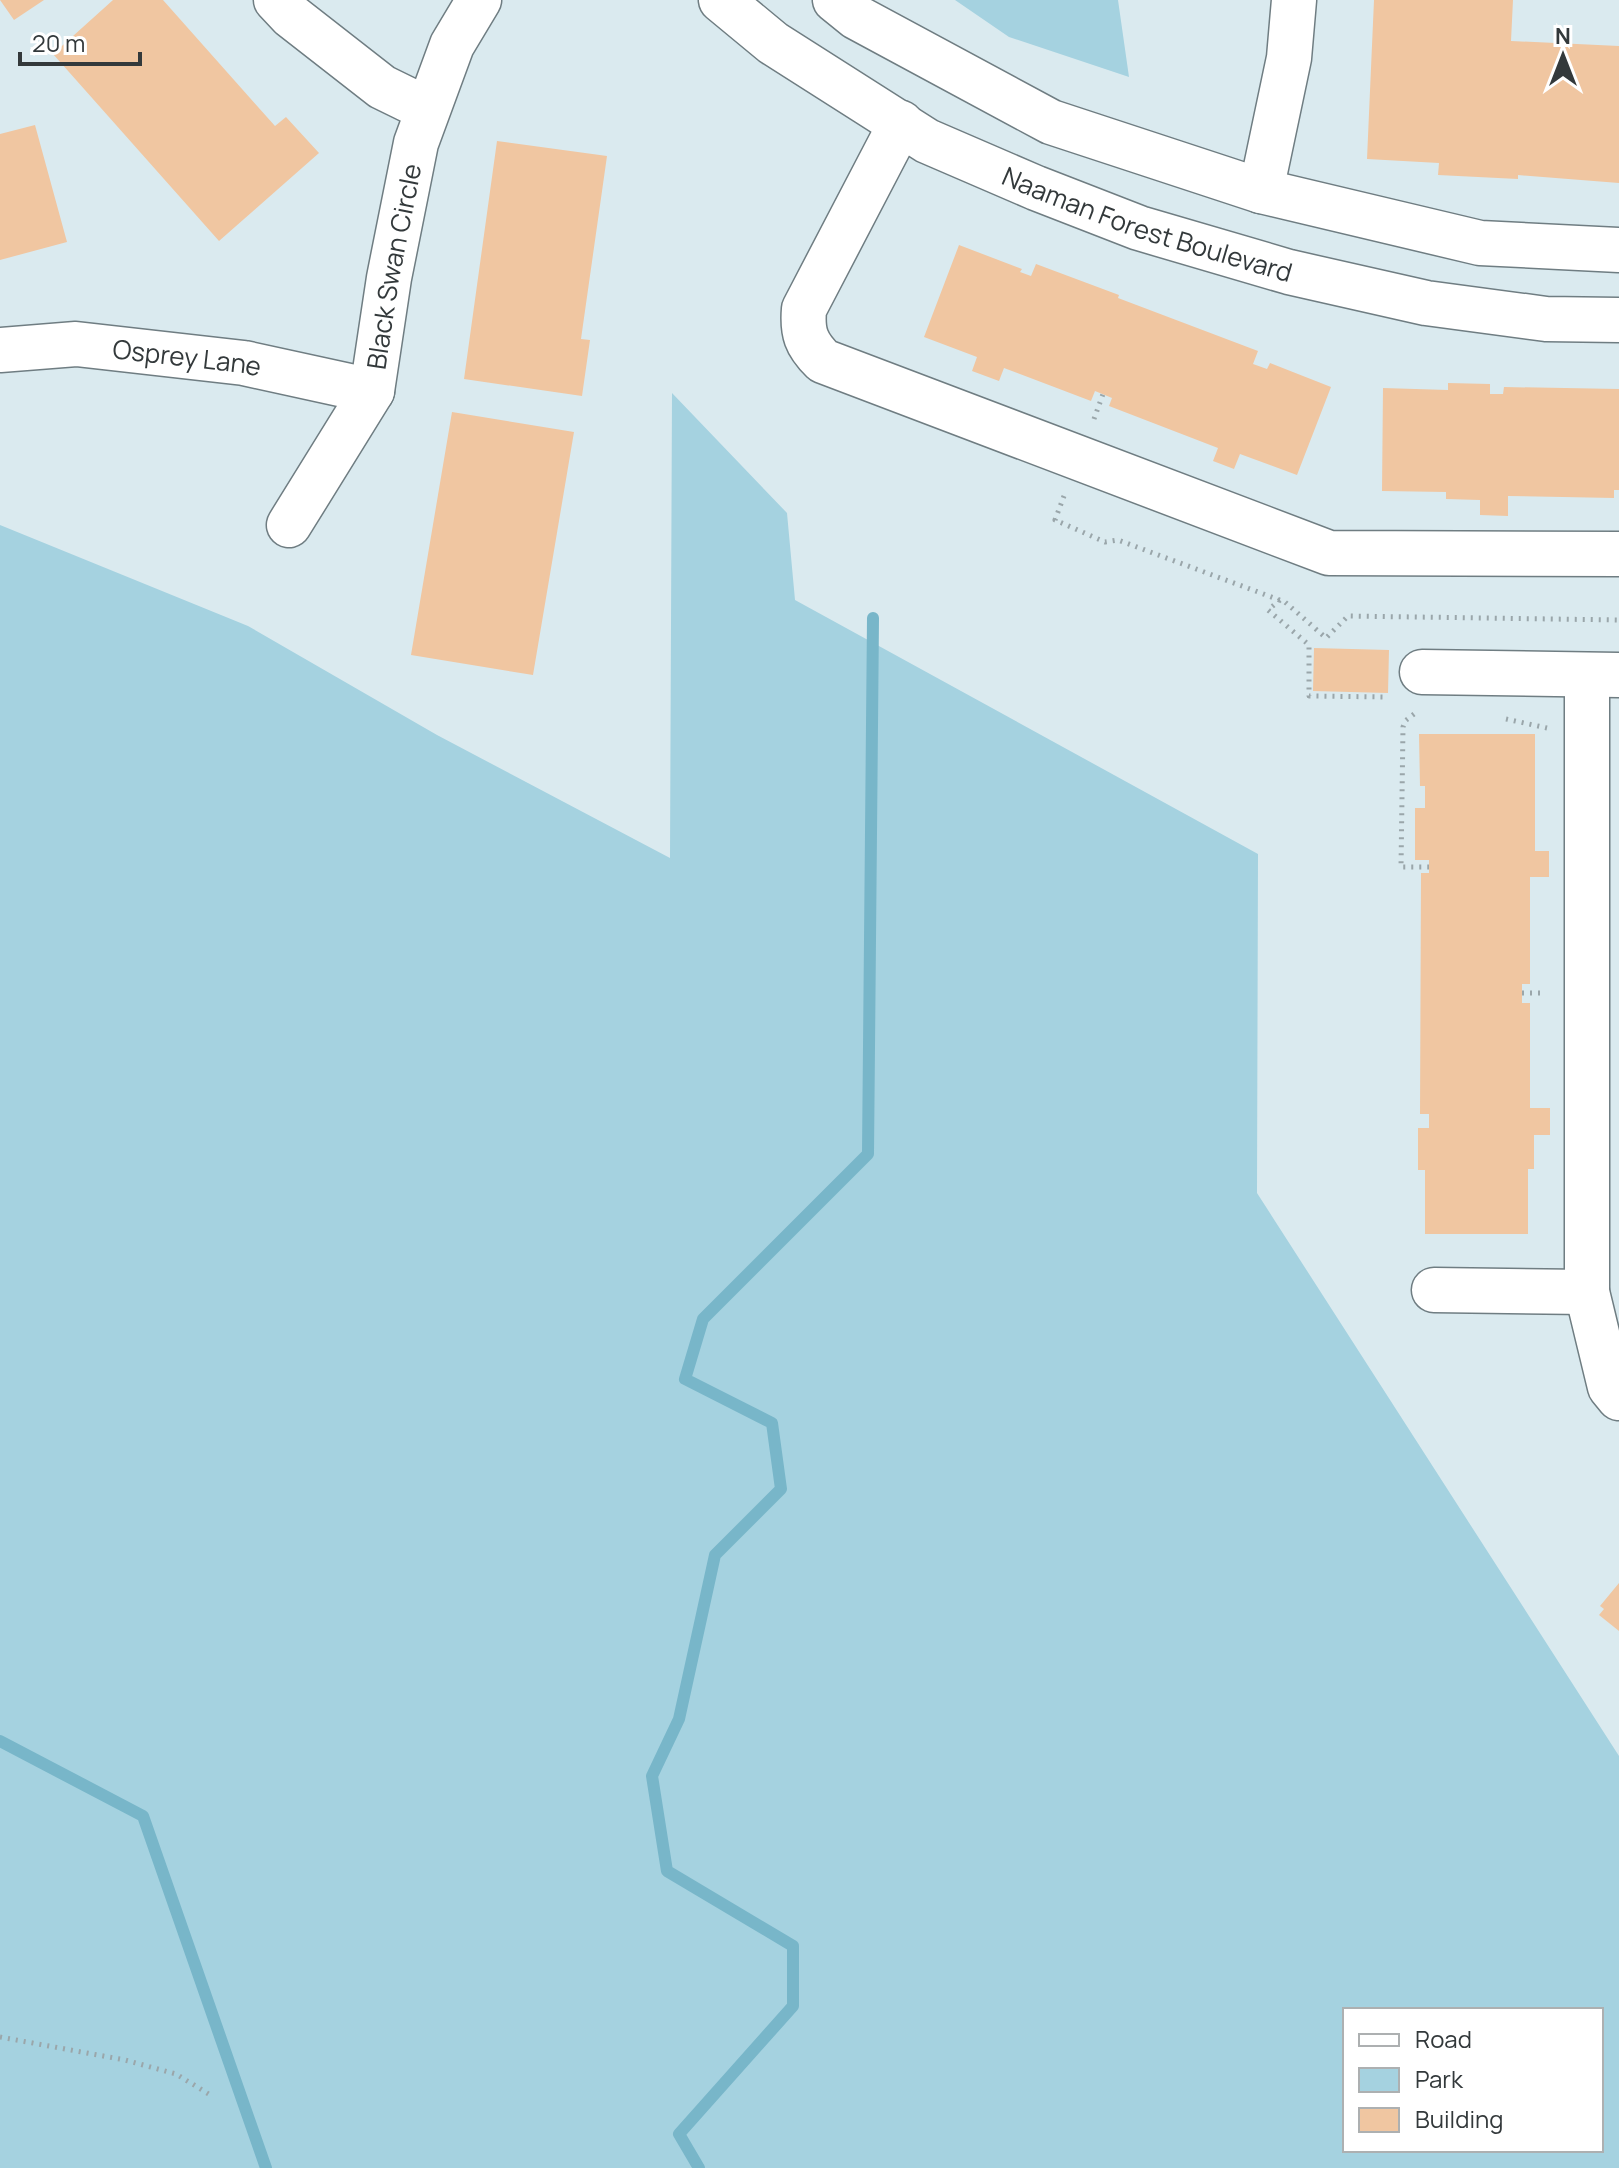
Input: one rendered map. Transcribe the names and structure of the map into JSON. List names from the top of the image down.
{
  "streets": {
    "street": ["Naaman Forest Boulevard", "Black Swan Circle", "Osprey Lane"]
  },
  "crossings": [
    ["Black Swan Circle", "Osprey Lane"]
  ],
  "legend": ["Road", "Park", "Building"],
  "scale_bar": "20 m",
  "north": "top"
}
